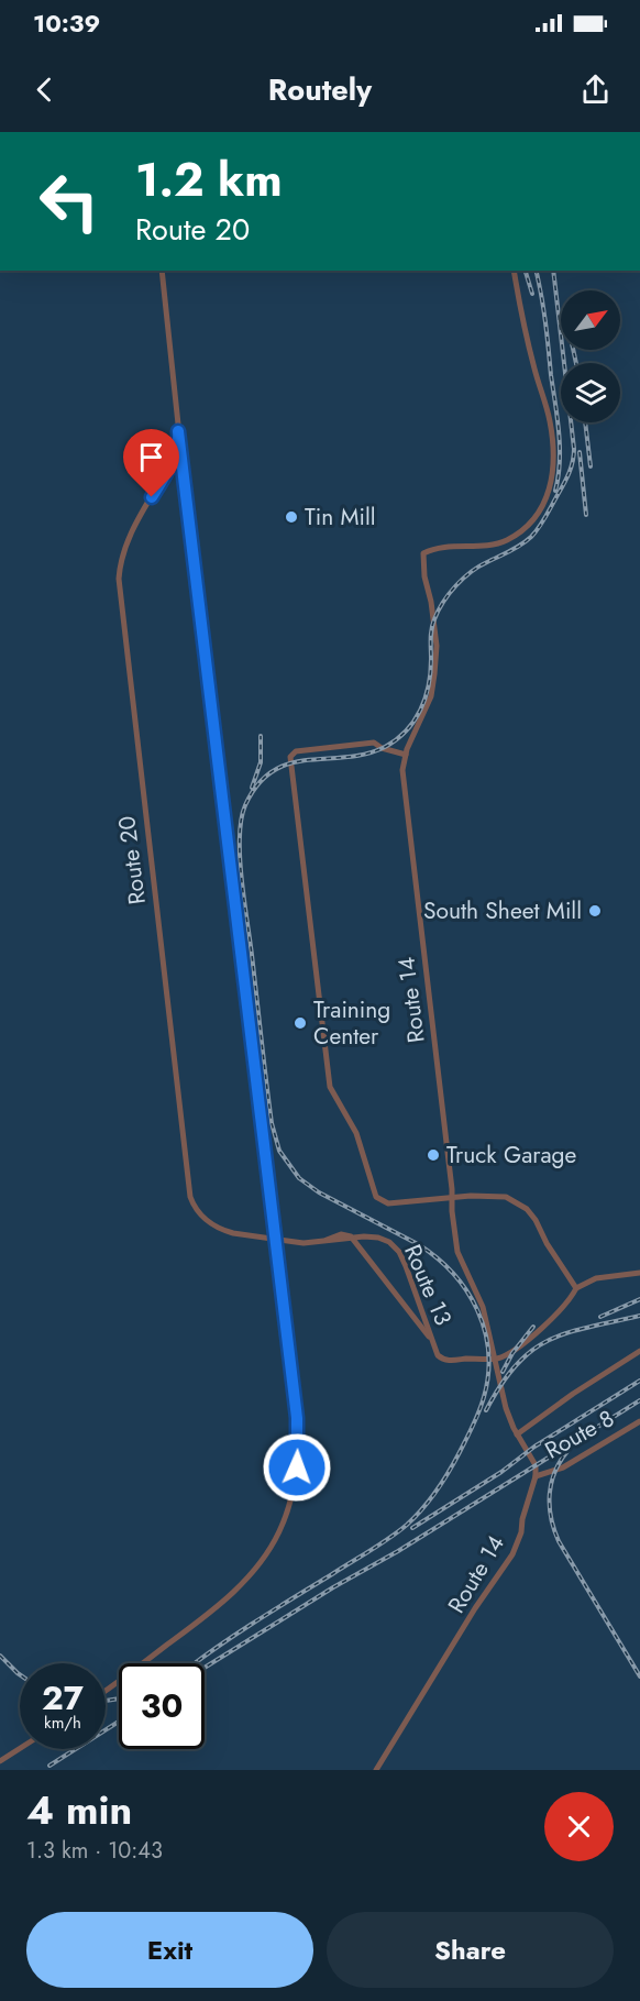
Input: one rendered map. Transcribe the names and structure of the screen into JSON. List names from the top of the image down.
{
  "streets": {
    "street": [
      "Route 20",
      "Route 14",
      "Route 13",
      "Route 8"
    ]
  },
  "crossings": [
    ["Route 20", "Route 13"],
    ["Route 14", "Route 13"],
    ["Route 14", "Route 8"]
  ],
  "places": [
    "Tin Mill",
    "South Sheet Mill",
    "Training Center",
    "Truck Garage"
  ],
  "north": "top right",
  "page": {
    "status": "10:39",
    "header": "Routely",
    "turn": ["1.2 km", "Route 20"],
    "speed": "27 km/h",
    "limit": "30",
    "heading": ["4 min", "1.3 km · 10:43"],
    "buttons": ["Exit", "Share"]
  }
}
